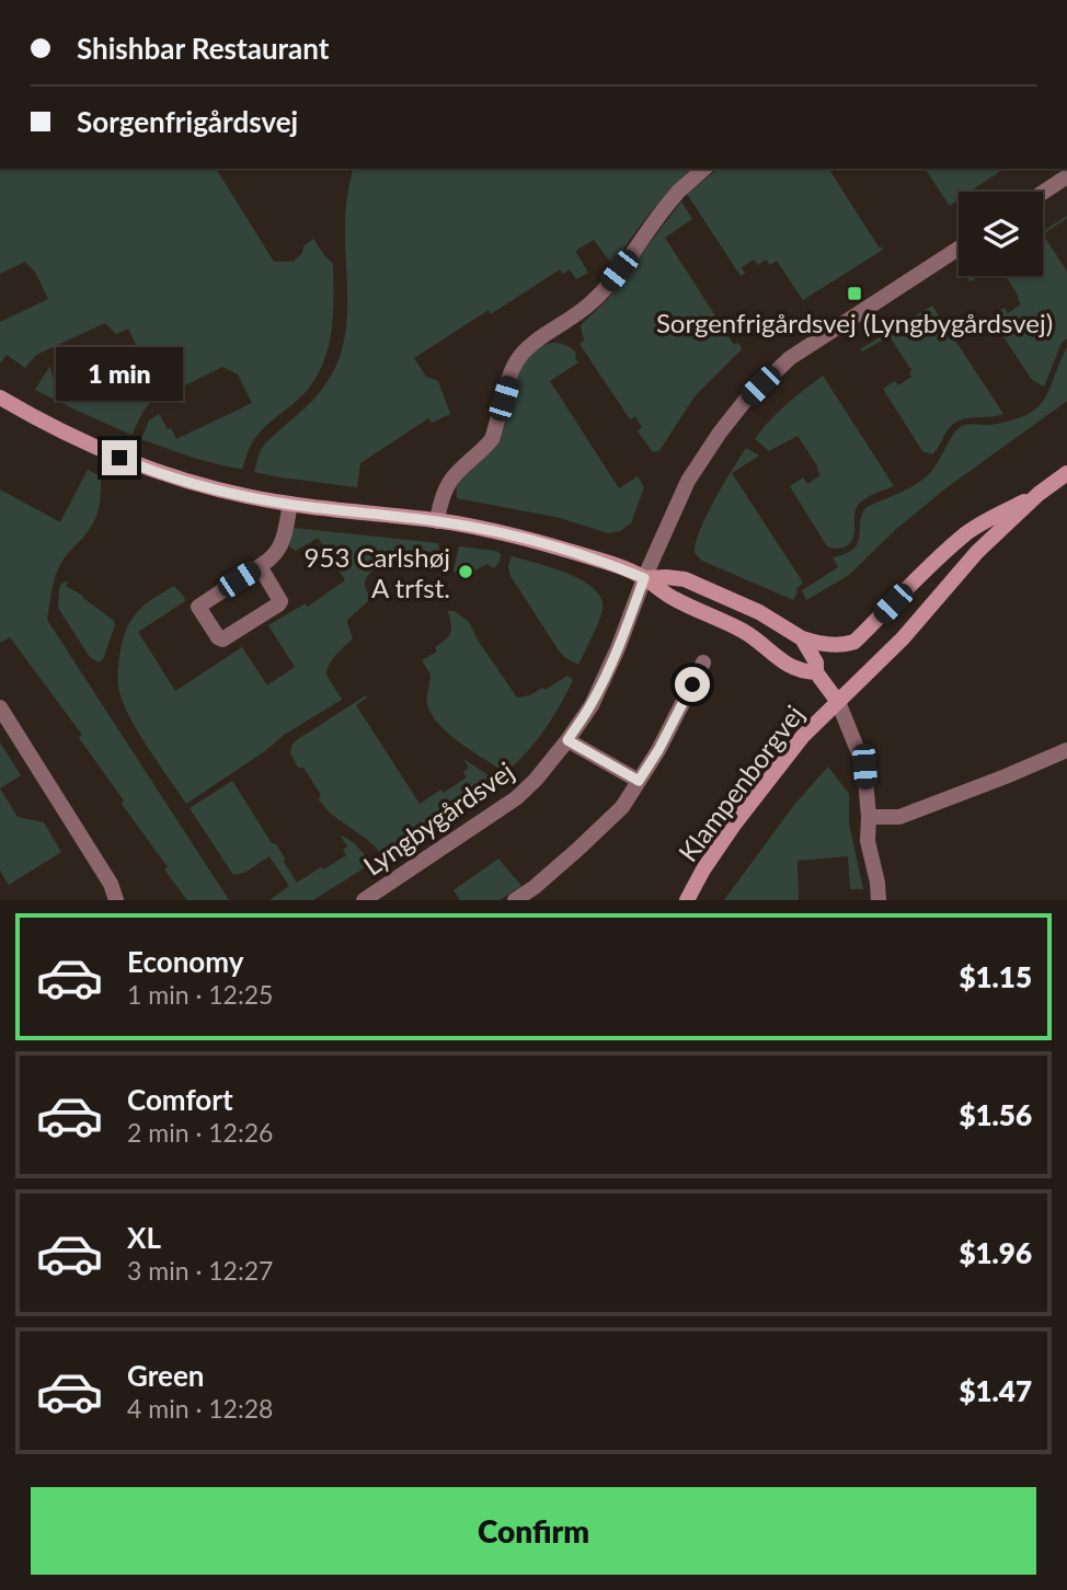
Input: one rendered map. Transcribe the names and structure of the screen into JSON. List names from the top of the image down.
{
  "streets": {
    "street": ["Klampenborgvej", "Lyngbygårdsvej"]
  },
  "places": {
    "transit": ["Sorgenfrigårdsvej (Lyngbygårdsvej)"],
    "other": ["953 Carlshøj A trfst."]
  },
  "page": {
    "banner": ["Shishbar Restaurant", "Sorgenfrigårdsvej"],
    "bubble": "1 min",
    "list": [
      {
        "name": "Economy",
        "note": "1 min · 12:25",
        "value": "$1.15"
      },
      {
        "name": "Comfort",
        "note": "2 min · 12:26",
        "value": "$1.56"
      },
      {
        "name": "XL",
        "note": "3 min · 12:27",
        "value": "$1.96"
      },
      {
        "name": "Green",
        "note": "4 min · 12:28",
        "value": "$1.47"
      }
    ],
    "buttons": "Confirm"
  }
}
